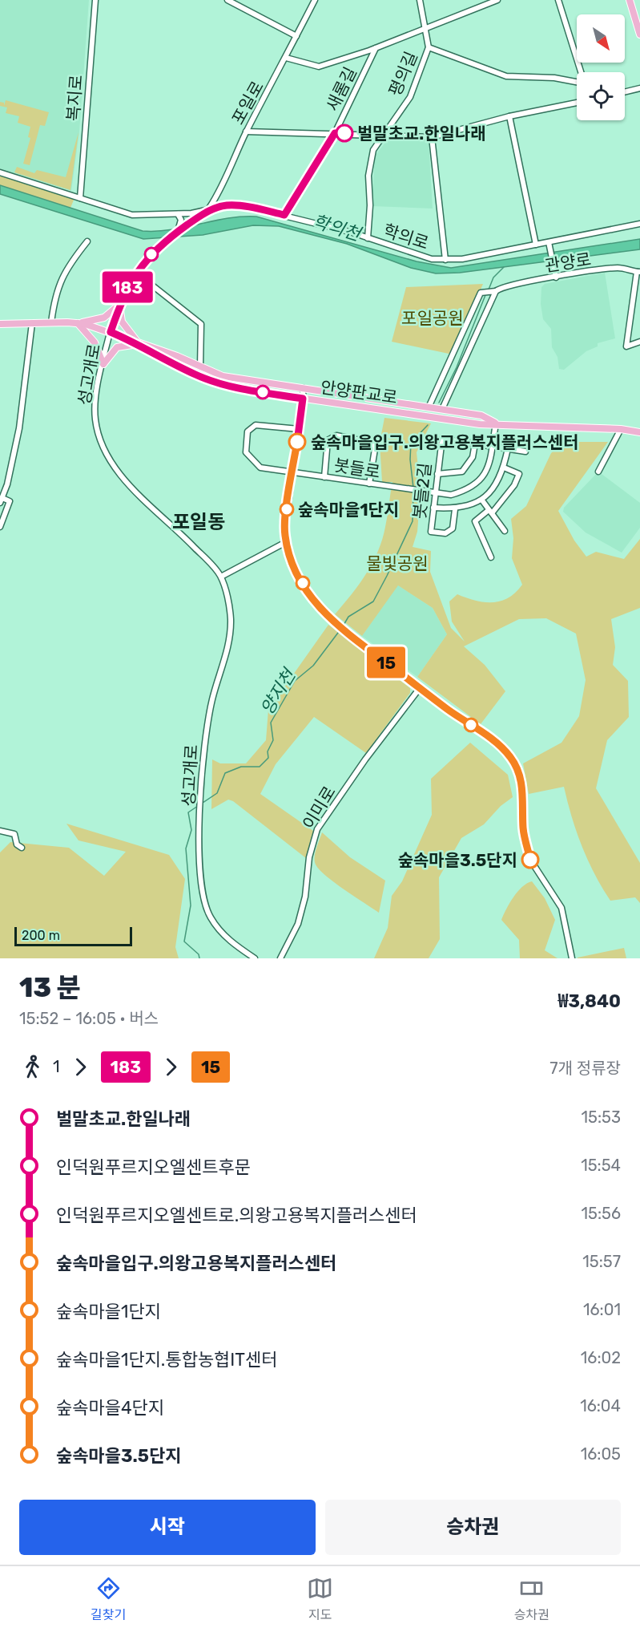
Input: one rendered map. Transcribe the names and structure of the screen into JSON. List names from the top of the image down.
{
  "streets": {
    "main road": ["안양판교로"],
    "street": [
      "평의길",
      "새롬길",
      "복지로",
      "포일로",
      "학의로",
      "관양로",
      "성고개로",
      "봇들로",
      "봇들2길",
      "이미로"
    ]
  },
  "crossings": [
    ["평의길", "학의로"],
    ["새롬길", "학의로"],
    ["복지로", "학의로"],
    ["포일로", "학의로"],
    ["관양로", "안양판교로"],
    ["성고개로", "안양판교로"],
    ["안양판교로", "봇들로"],
    ["봇들로", "봇들2길"]
  ],
  "districts": ["포일동"],
  "water": ["학의천", "양지천"],
  "parks": ["포일공원", "물빛공원"],
  "places": [
    "벌말초교.한일나래",
    "숲속마을입구.의왕고용복지플러스센터",
    "숲속마을1단지",
    "숲속마을3.5단지"
  ],
  "lines": ["bus line 183", "bus line 15"],
  "scale_bar": "200 m",
  "north": "bottom right",
  "page": {
    "on_map": ["183", "15"],
    "scale": "200 m",
    "heading": ["13 분", "15:52 – 16:05 · 버스", "₩3,840"],
    "legs": [
      "1",
      "183",
      "15",
      "7개 정류장"
    ],
    "list": [
      {
        "name": "벌말초교.한일나래",
        "value": "15:53"
      },
      {
        "name": "인덕원푸르지오엘센트후문",
        "value": "15:54"
      },
      {
        "name": "인덕원푸르지오엘센트로.의왕고용복지플러스센터",
        "value": "15:56"
      },
      {
        "name": "숲속마을입구.의왕고용복지플러스센터",
        "value": "15:57"
      },
      {
        "name": "숲속마을1단지",
        "value": "16:01"
      },
      {
        "name": "숲속마을1단지.통합농협IT센터",
        "value": "16:02"
      },
      {
        "name": "숲속마을4단지",
        "value": "16:04"
      },
      {
        "name": "숲속마을3.5단지",
        "value": "16:05"
      }
    ],
    "buttons": ["시작", "승차권"],
    "tabs": ["길찾기", "지도", "승차권"]
  }
}
